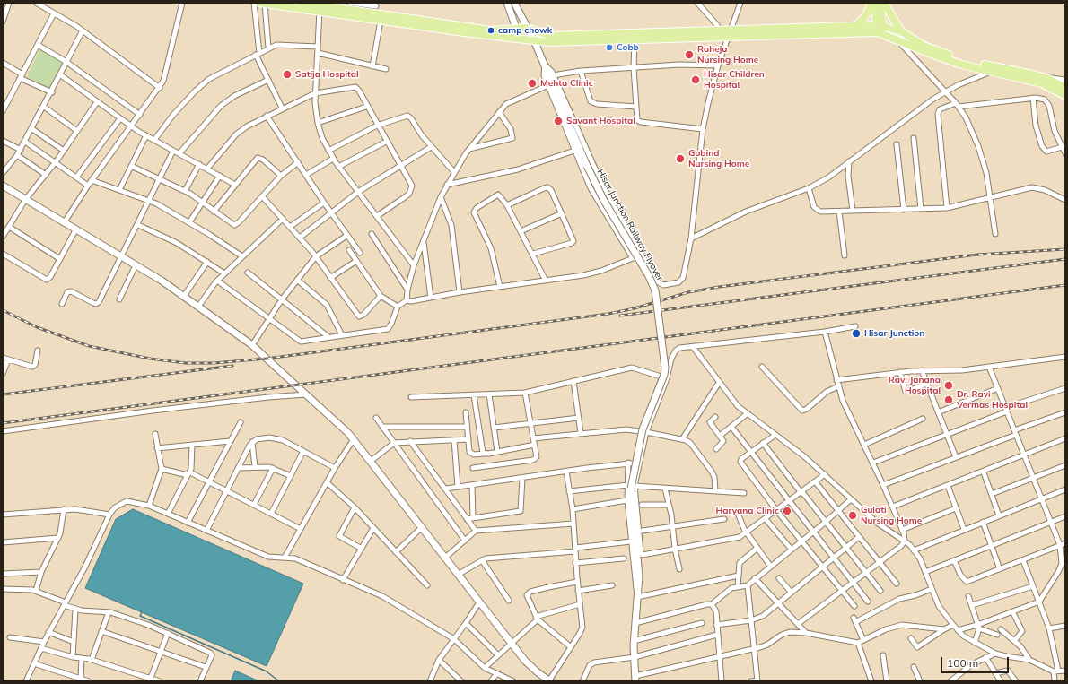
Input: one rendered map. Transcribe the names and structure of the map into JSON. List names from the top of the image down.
{
  "streets": {
    "street": ["Hisar Junction Railway Flyover"]
  },
  "places": [
    "camp chowk",
    "Cobb",
    "Raheja Nursing Home",
    "Satija Hospital",
    "Hisar Children Hospital",
    "Mehta Clinic",
    "Savant Hospital",
    "Gobind Nursing Home",
    "Hisar Junction",
    "Ravi Janana Hospital",
    "Dr. Ravi Vermas Hospital",
    "Haryana Clinic",
    "Gulati Nursing Home"
  ],
  "scale_bar": "100 m"
}
